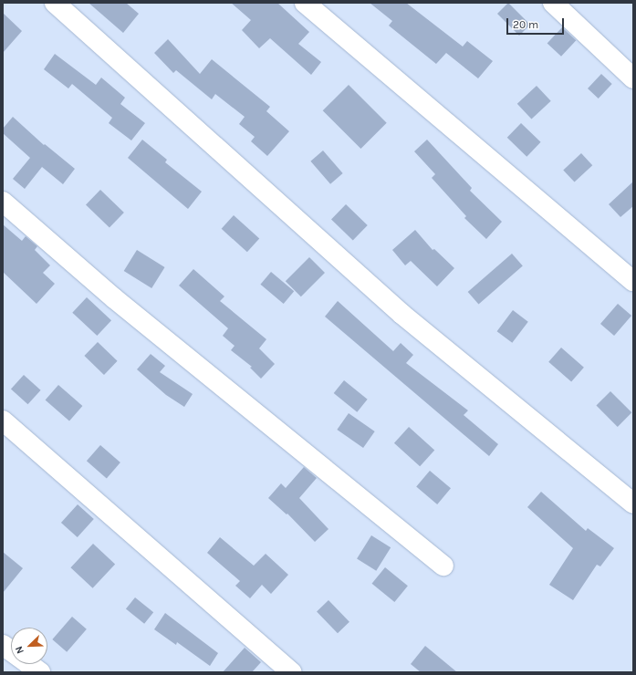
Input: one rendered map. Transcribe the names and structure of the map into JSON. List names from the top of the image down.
{
  "scale_bar": "20 m",
  "north": "bottom left"
}
